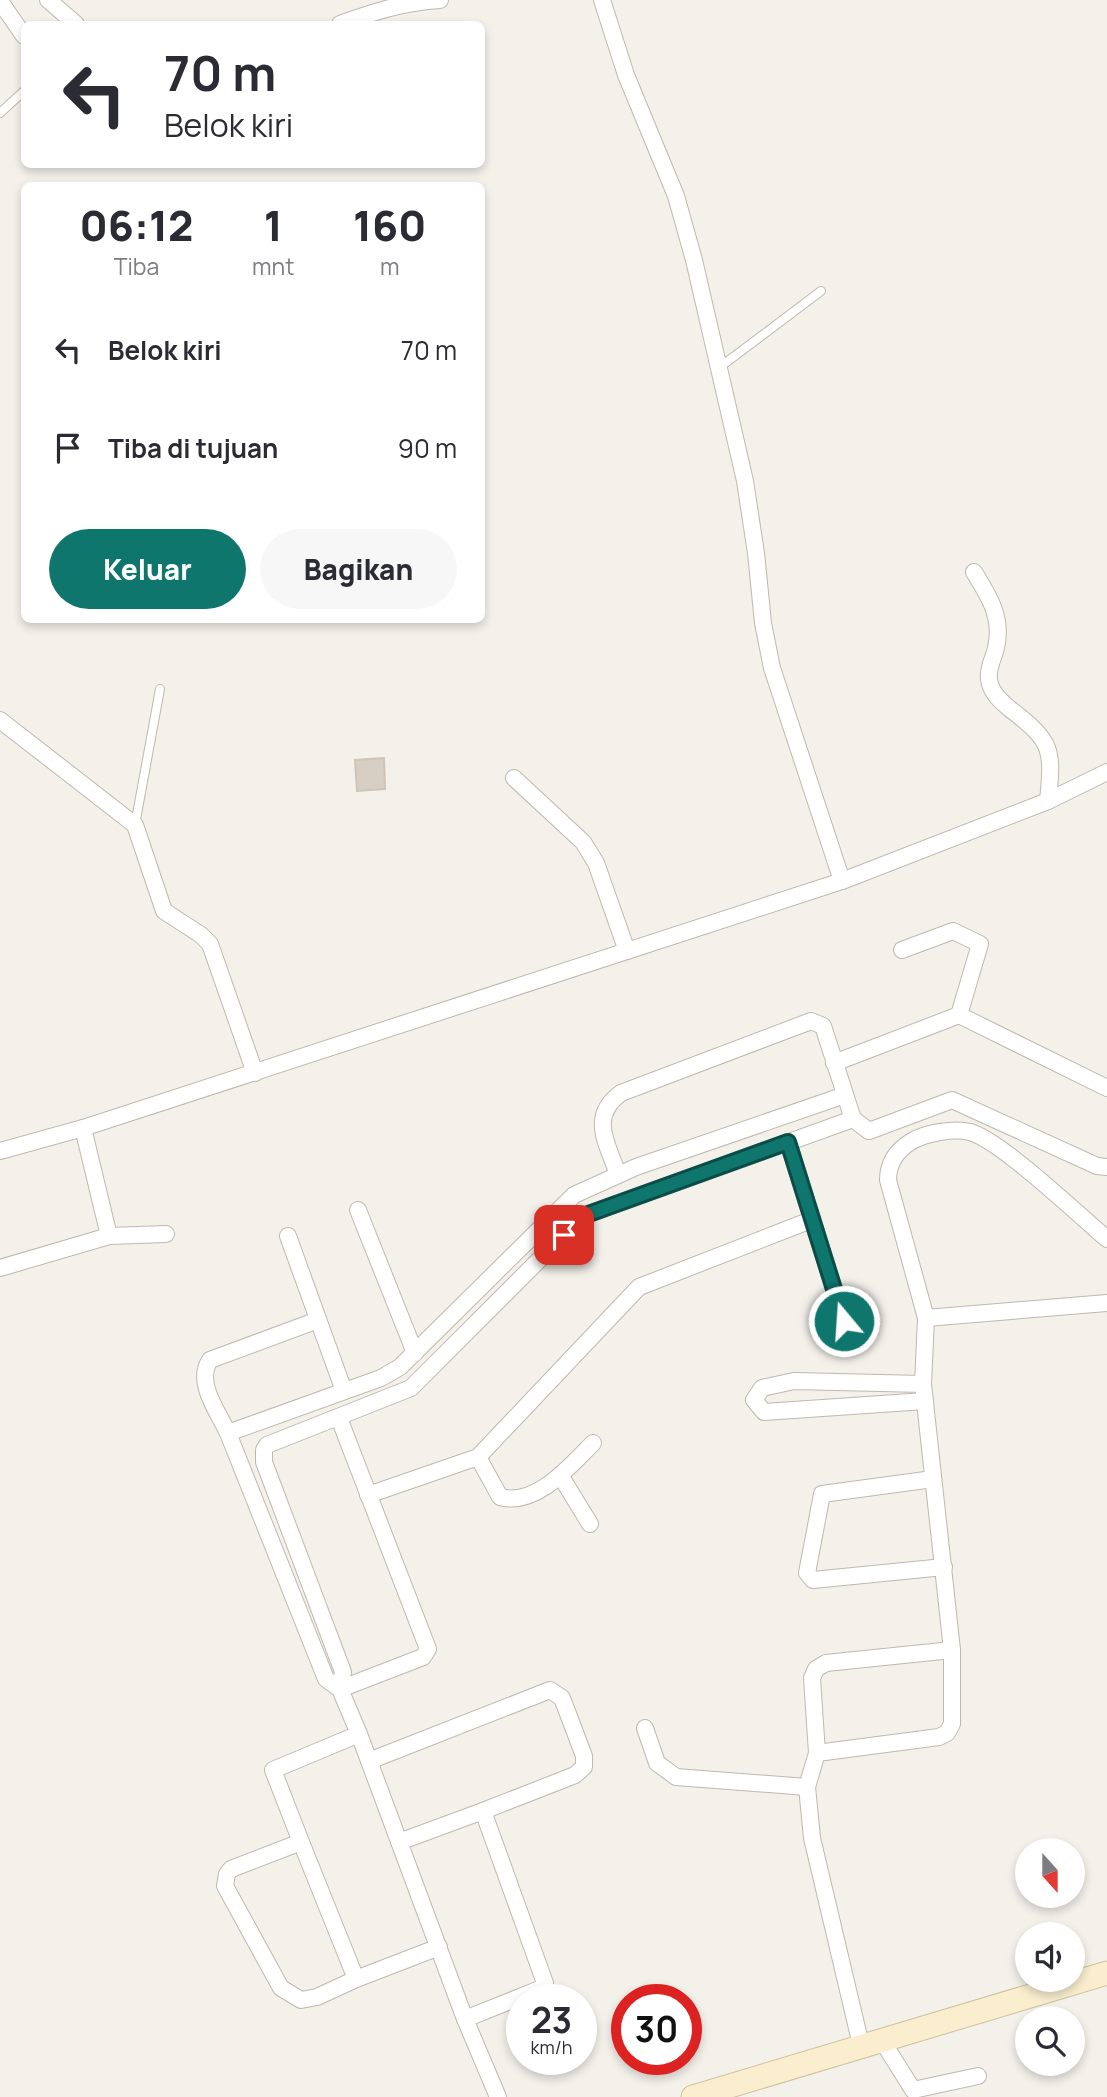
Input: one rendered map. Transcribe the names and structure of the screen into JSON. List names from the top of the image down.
{
  "north": "bottom",
  "page": {
    "turn": ["70 m", "Belok kiri"],
    "eta": [
      "06:12",
      "Tiba",
      "1",
      "mnt",
      "160",
      "m"
    ],
    "list": [
      {
        "name": "Belok kiri",
        "value": "70 m"
      },
      {
        "name": "Tiba di tujuan",
        "value": "90 m"
      }
    ],
    "buttons": ["Keluar", "Bagikan"],
    "speed": "23 km/h",
    "limit": "30"
  }
}
